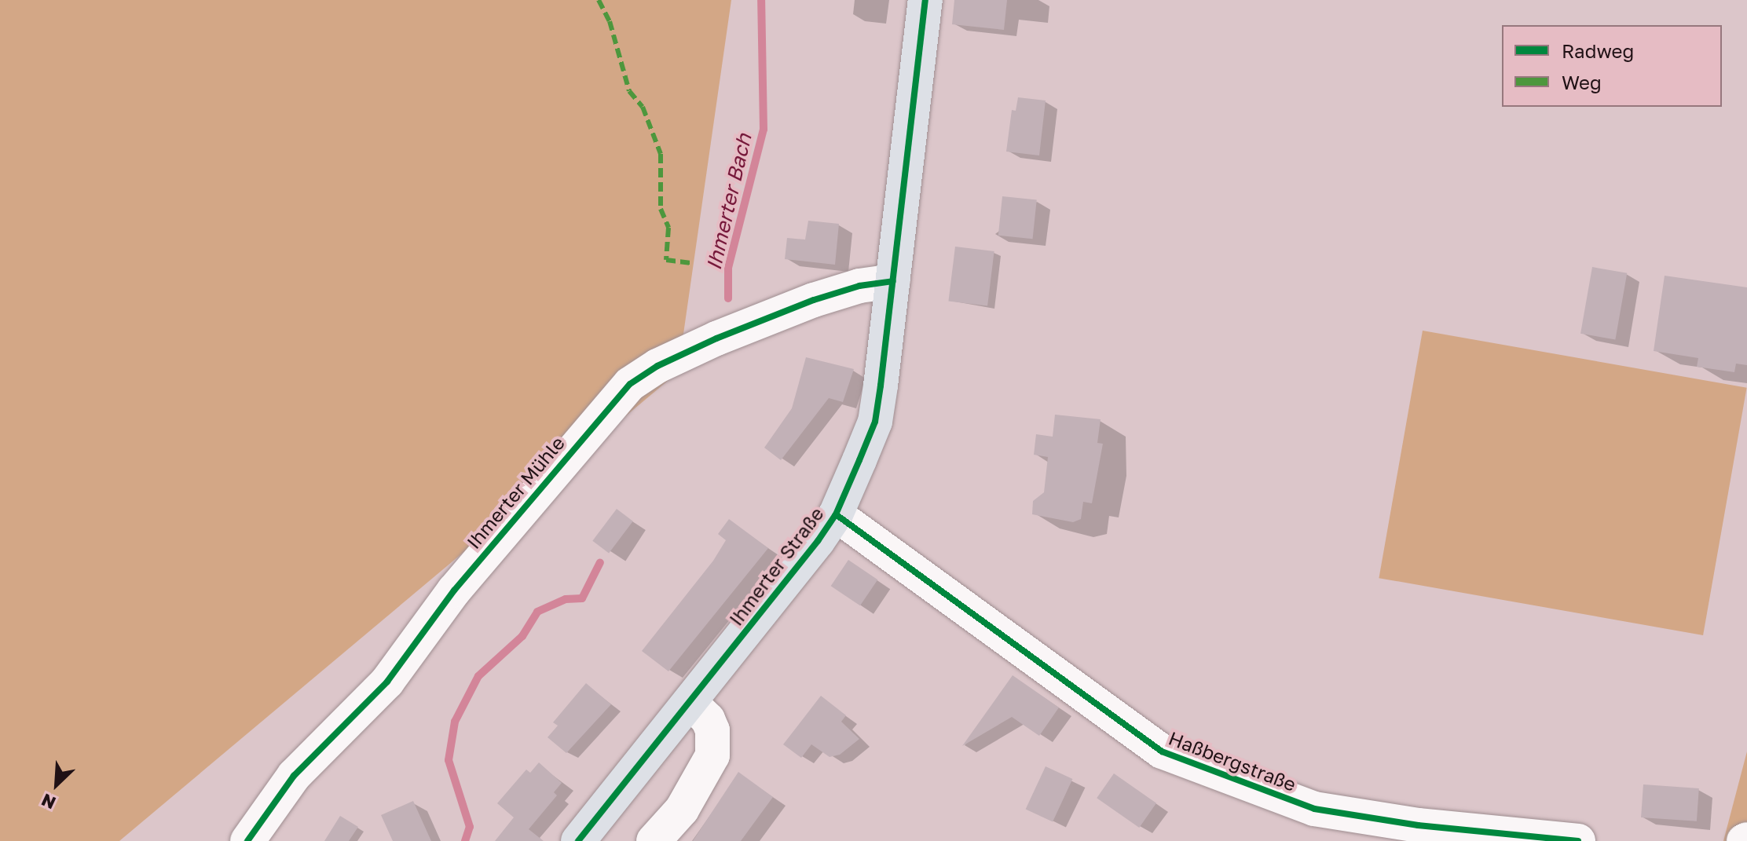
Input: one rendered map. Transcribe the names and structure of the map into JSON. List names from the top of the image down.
{
  "streets": {
    "main road": ["Ihmerter Straße"],
    "street": ["Ihmerter Mühle", "Haßbergstraße"]
  },
  "crossings": [
    ["Ihmerter Mühle", "Ihmerter Straße"],
    ["Ihmerter Straße", "Haßbergstraße"]
  ],
  "water": ["Ihmerter Bach"],
  "legend": ["Radweg", "Weg"],
  "north": "bottom left"
}
